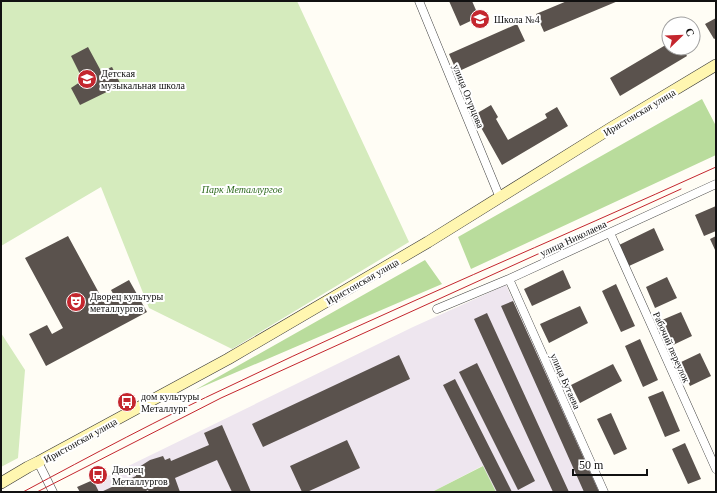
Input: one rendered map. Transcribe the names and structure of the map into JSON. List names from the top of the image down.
{
  "streets": {
    "main road": ["Иристонская улица"],
    "street": [
      "улица Огурцова",
      "улица Николаева",
      "Рабочий переулок",
      "улица Бутаева"
    ]
  },
  "crossings": [
    ["улица Огурцова", "Иристонская улица"],
    ["улица Николаева", "Рабочий переулок"],
    ["улица Николаева", "улица Бутаева"]
  ],
  "parks": ["Парк Металлургов"],
  "places": {
    "school or university": ["Школа №4", "Детская музыкальная школа"],
    "theatre": ["Дворец культуры металлургов"],
    "bus stop": ["дом культуры Металлург", "Дворец Металлургов"]
  },
  "scale_bar": "50 m",
  "north": "top right"
}
